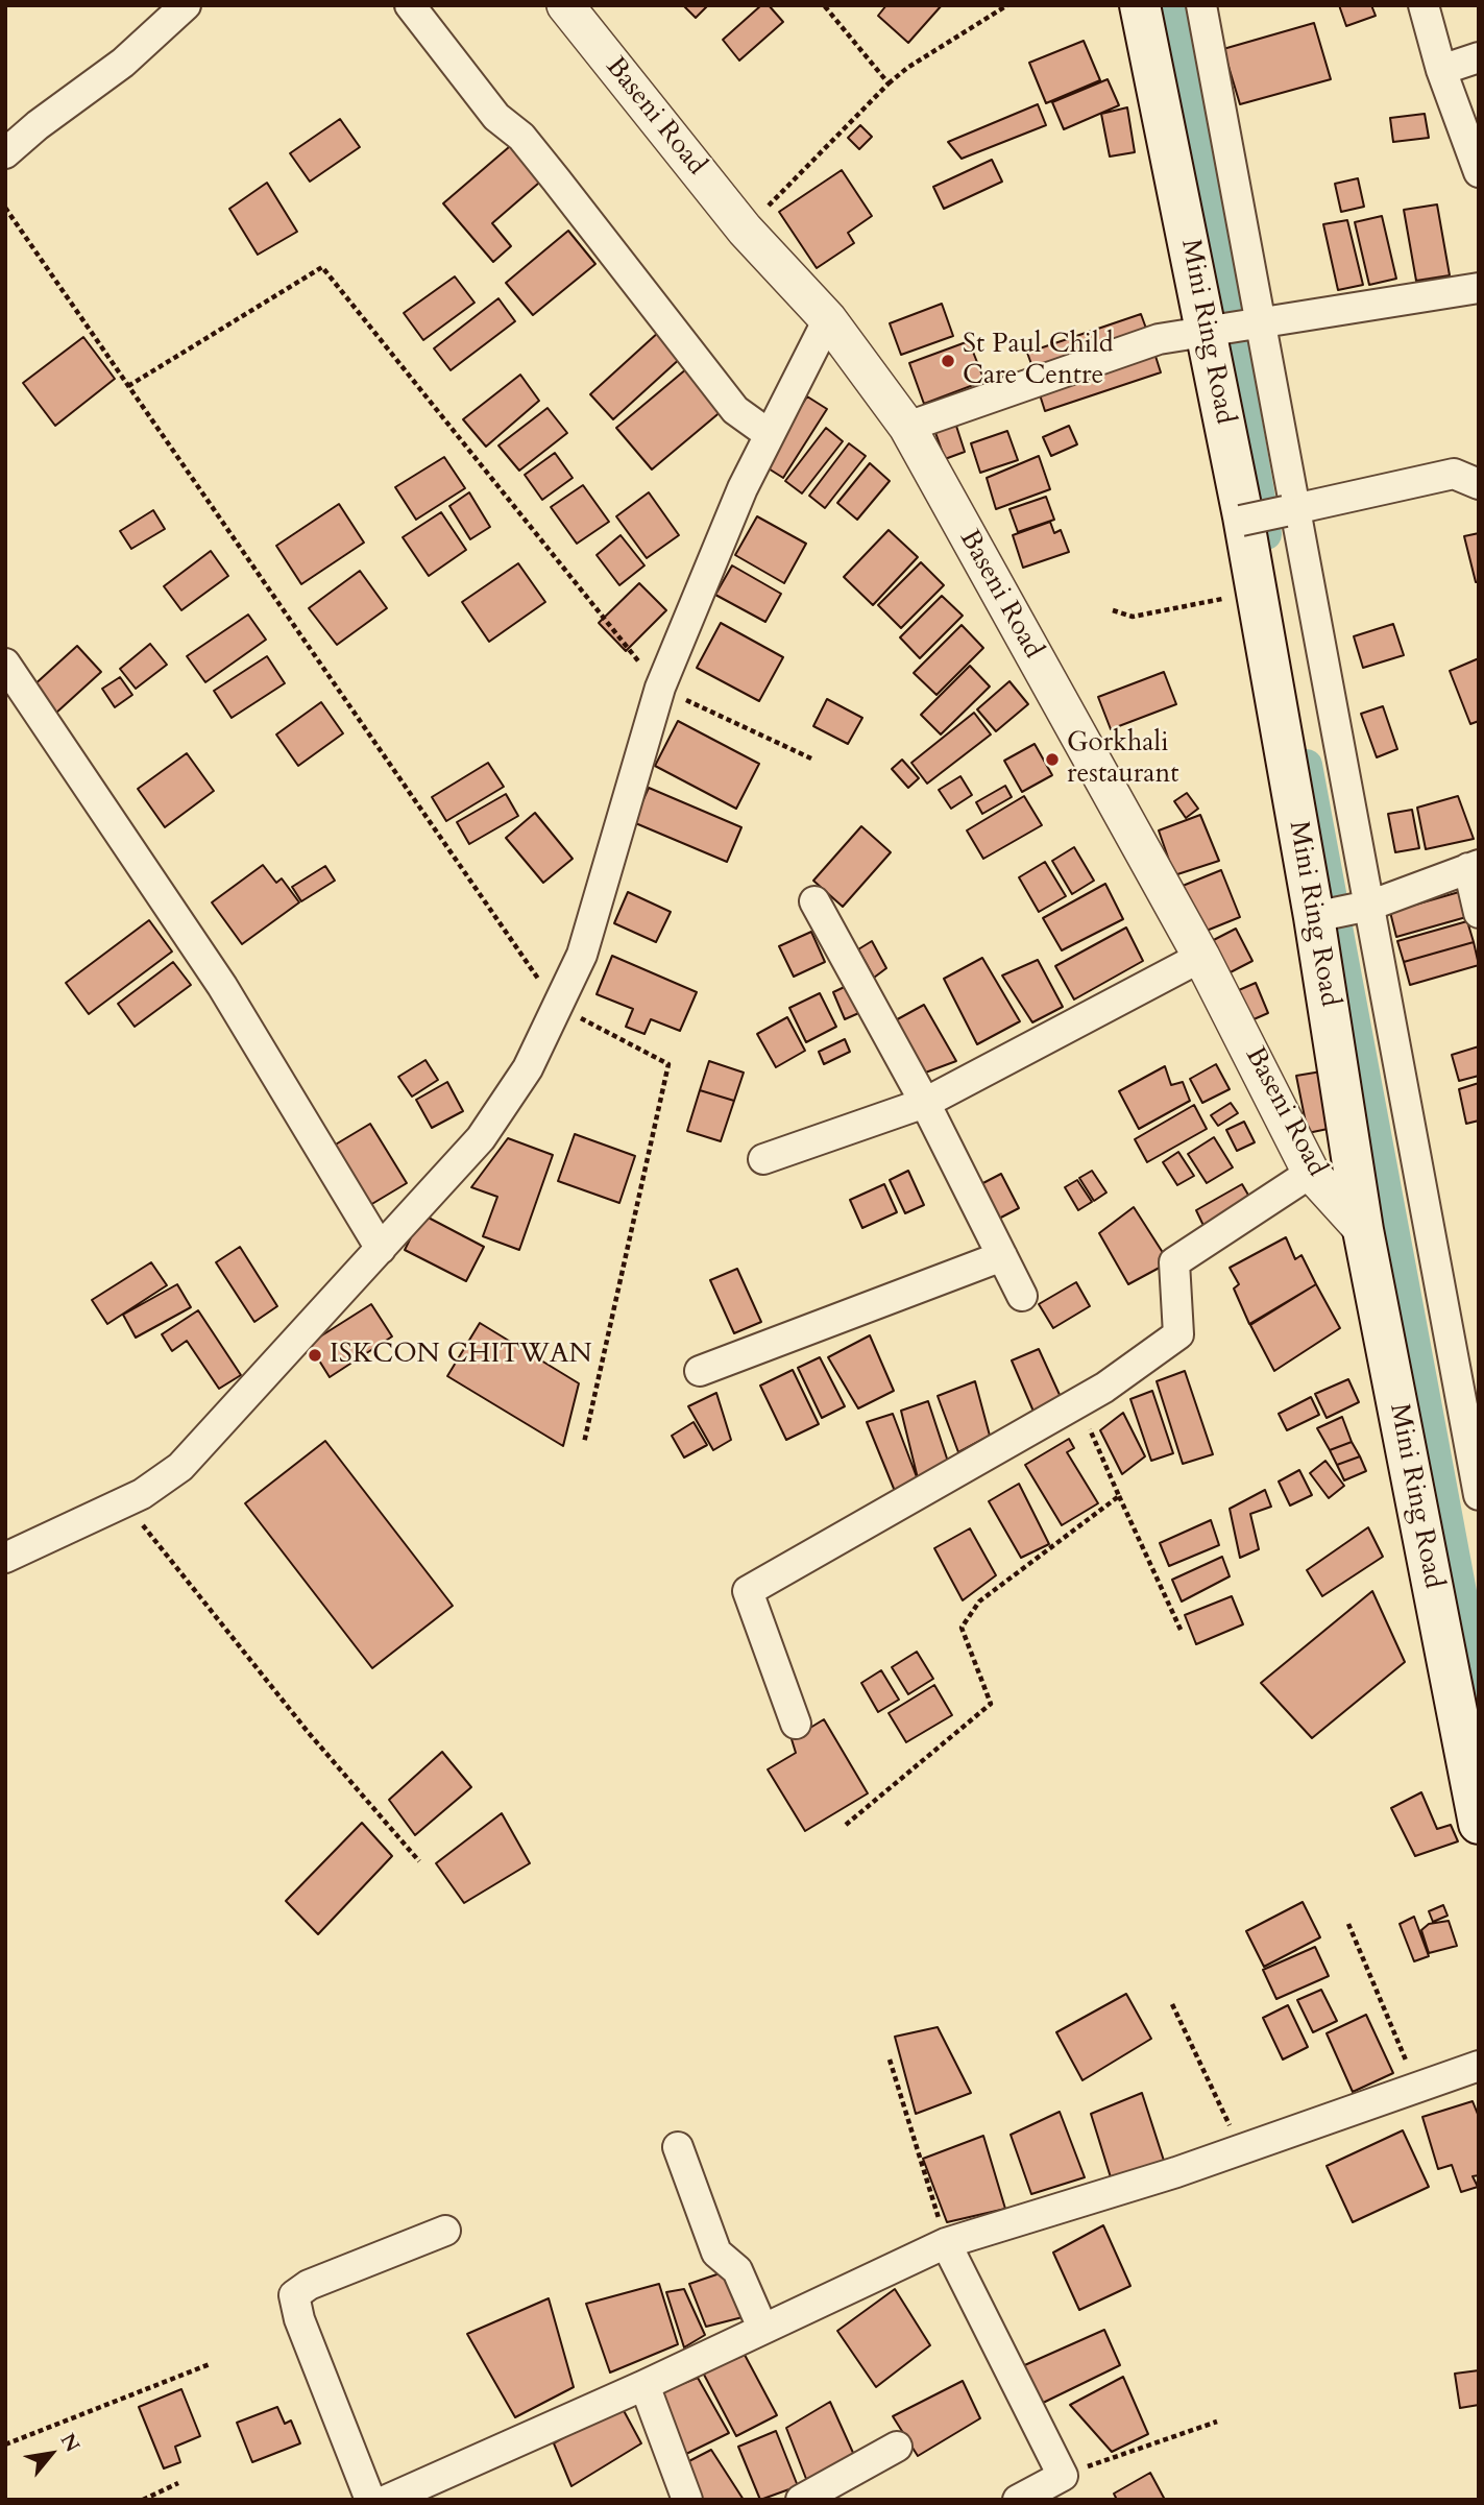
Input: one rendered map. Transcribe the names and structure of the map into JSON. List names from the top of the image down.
{
  "streets": {
    "main road": ["Mini Ring Road"],
    "street": ["Baseni Road"]
  },
  "crossings": [
    ["Baseni Road", "Mini Ring Road"]
  ],
  "places": ["St Paul Child Care Centre", "Gorkhali restaurant", "ISKCON CHITWAN"],
  "north": "top right"
}
